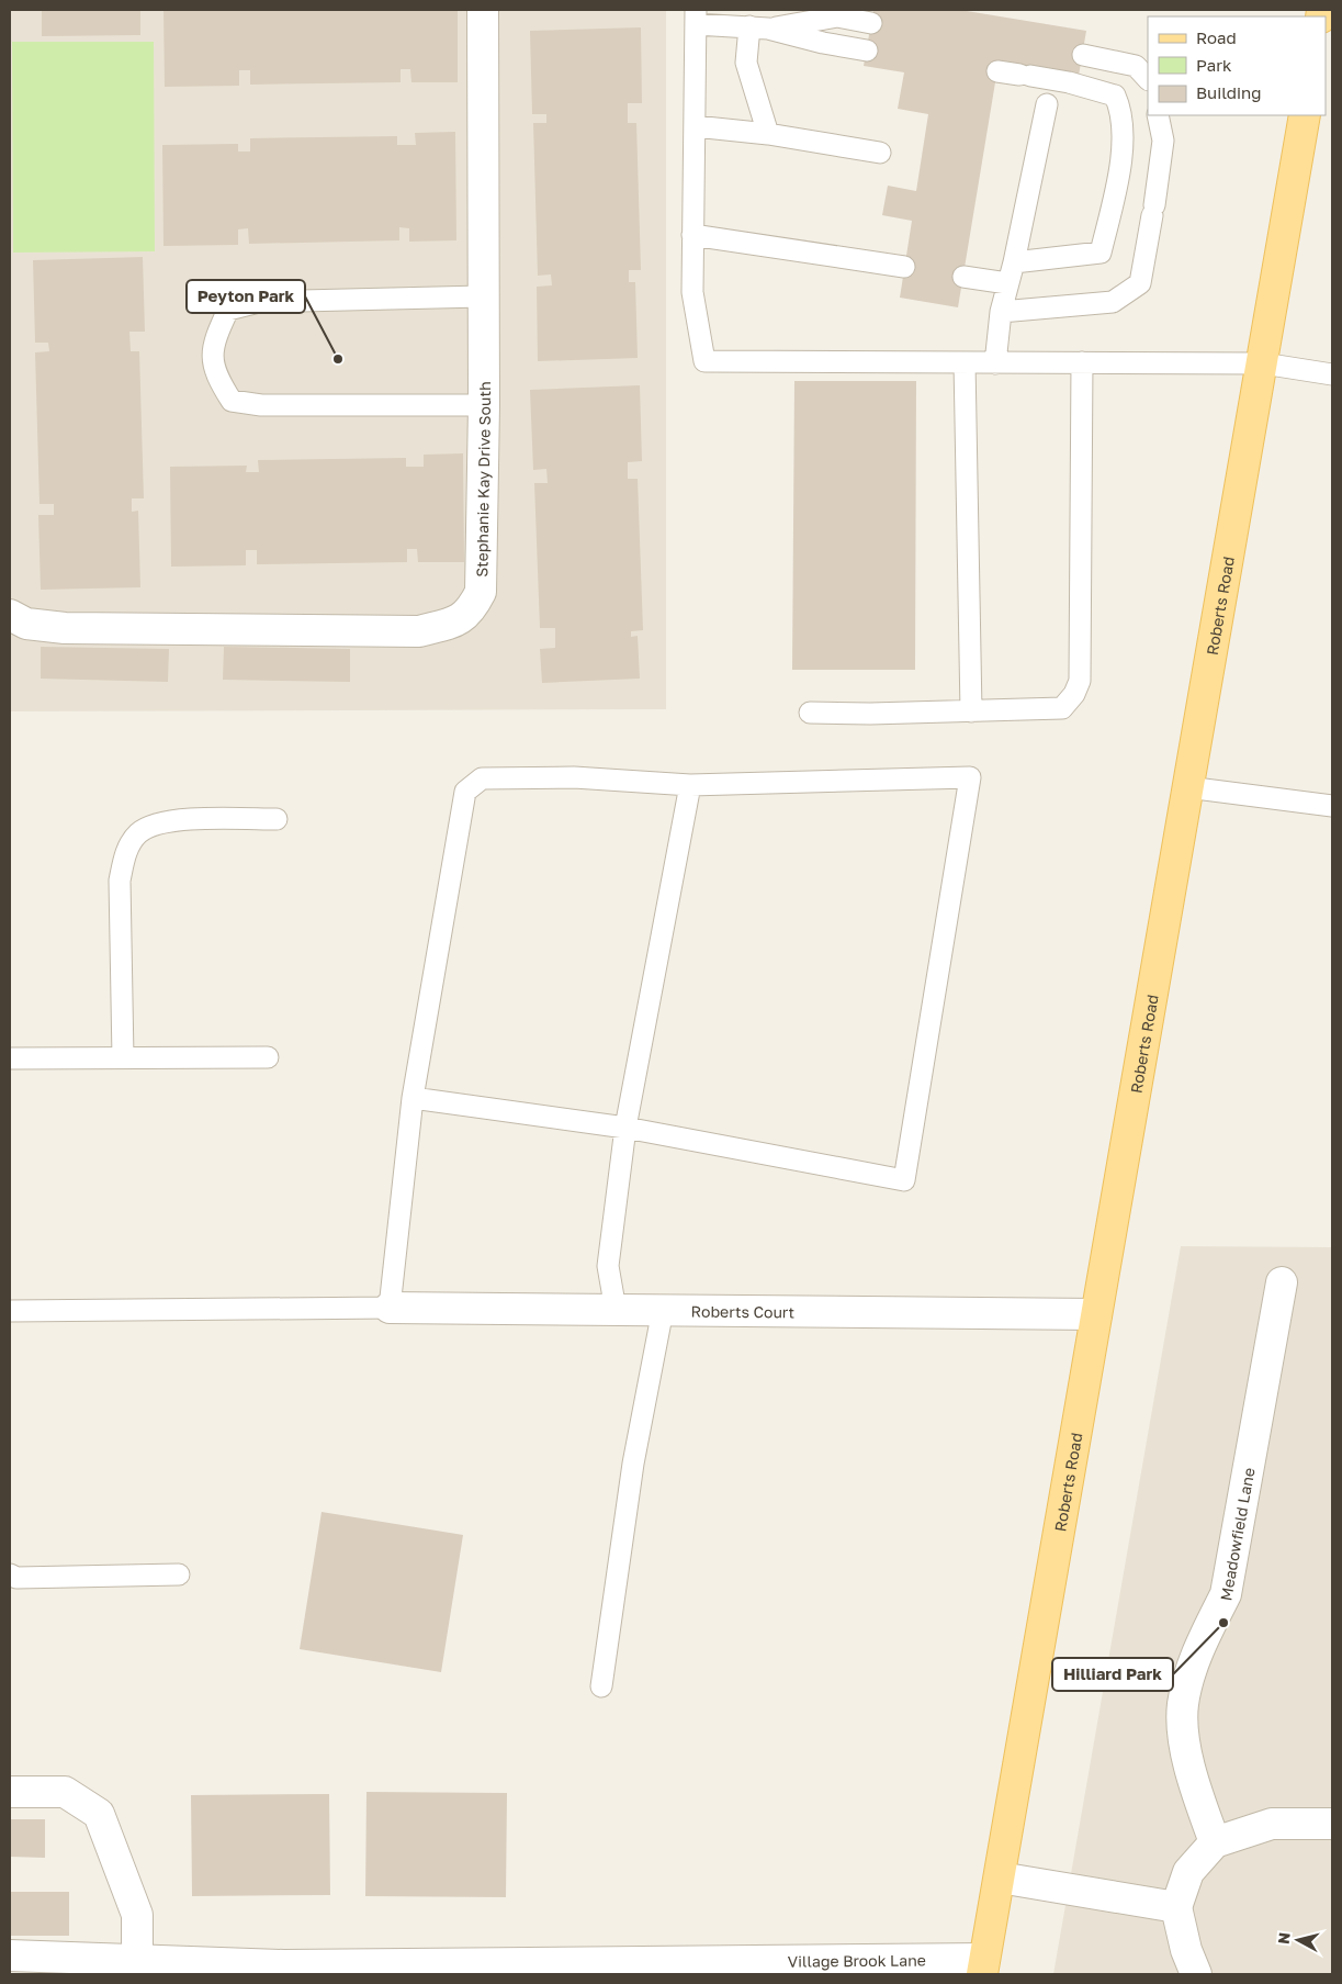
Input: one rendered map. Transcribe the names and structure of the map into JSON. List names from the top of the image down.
{
  "streets": {
    "main road": ["Roberts Road"],
    "street": [
      "Stephanie Kay Drive South",
      "Roberts Court",
      "Meadowfield Lane",
      "Village Brook Lane"
    ]
  },
  "crossings": [
    ["Roberts Road", "Roberts Court"],
    ["Roberts Road", "Village Brook Lane"]
  ],
  "places": ["Peyton Park", "Hilliard Park"],
  "legend": ["Road", "Park", "Building"],
  "north": "left"
}
